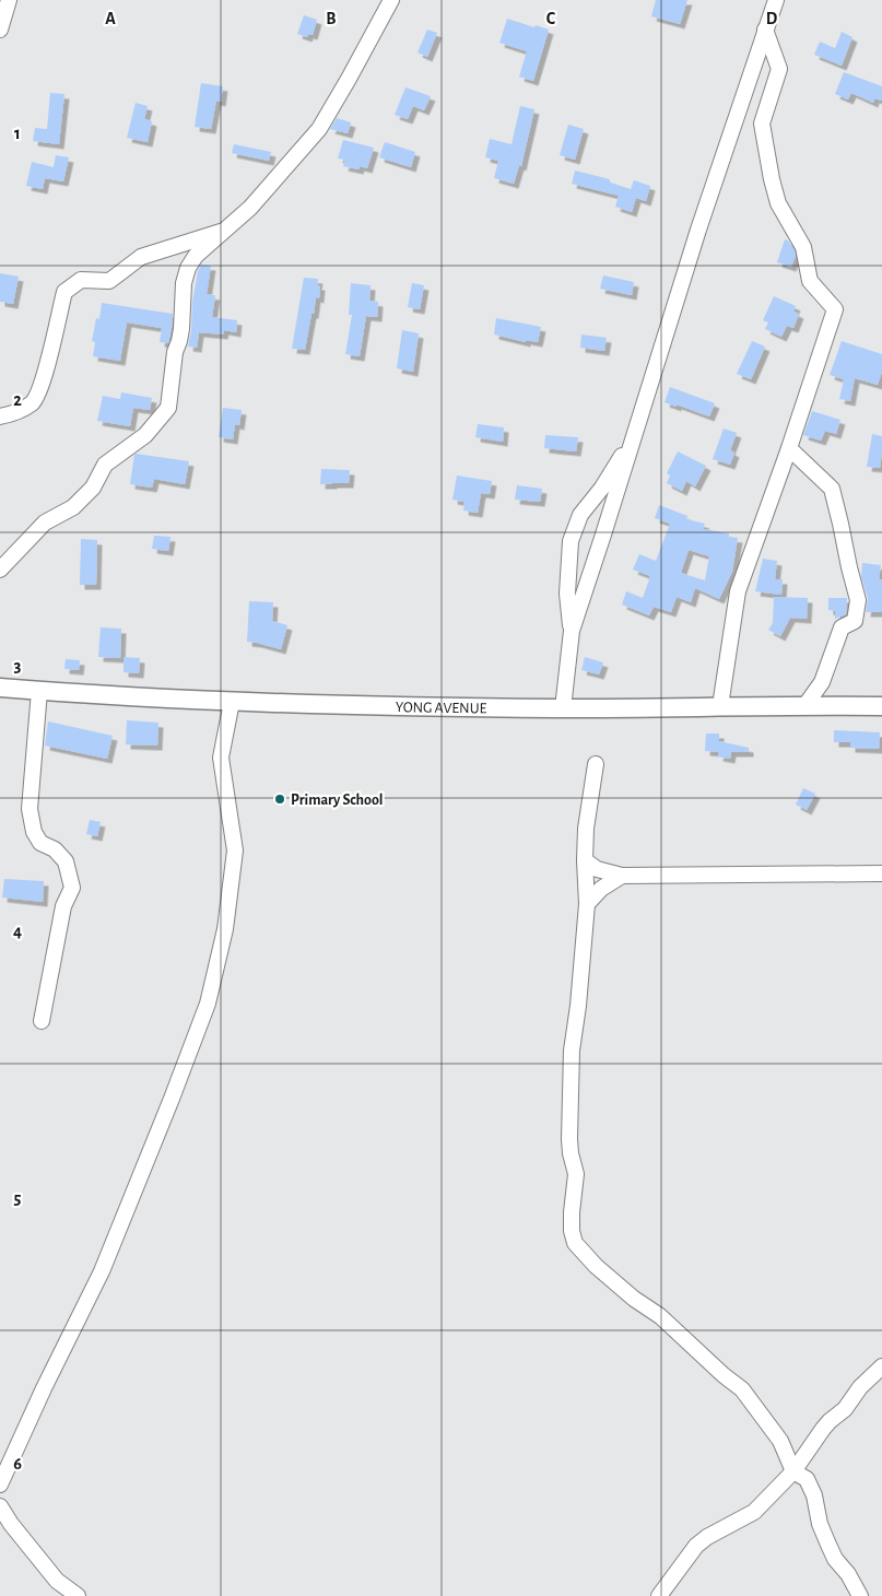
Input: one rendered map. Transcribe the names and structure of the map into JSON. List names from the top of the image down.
{
  "streets": {
    "street": ["YONG AVENUE"]
  },
  "places": ["Primary School"],
  "grid": {
    "columns": [
      "A",
      "B",
      "C",
      "D"
    ],
    "rows": [
      "1",
      "2",
      "3",
      "4",
      "5",
      "6"
    ]
  }
}
